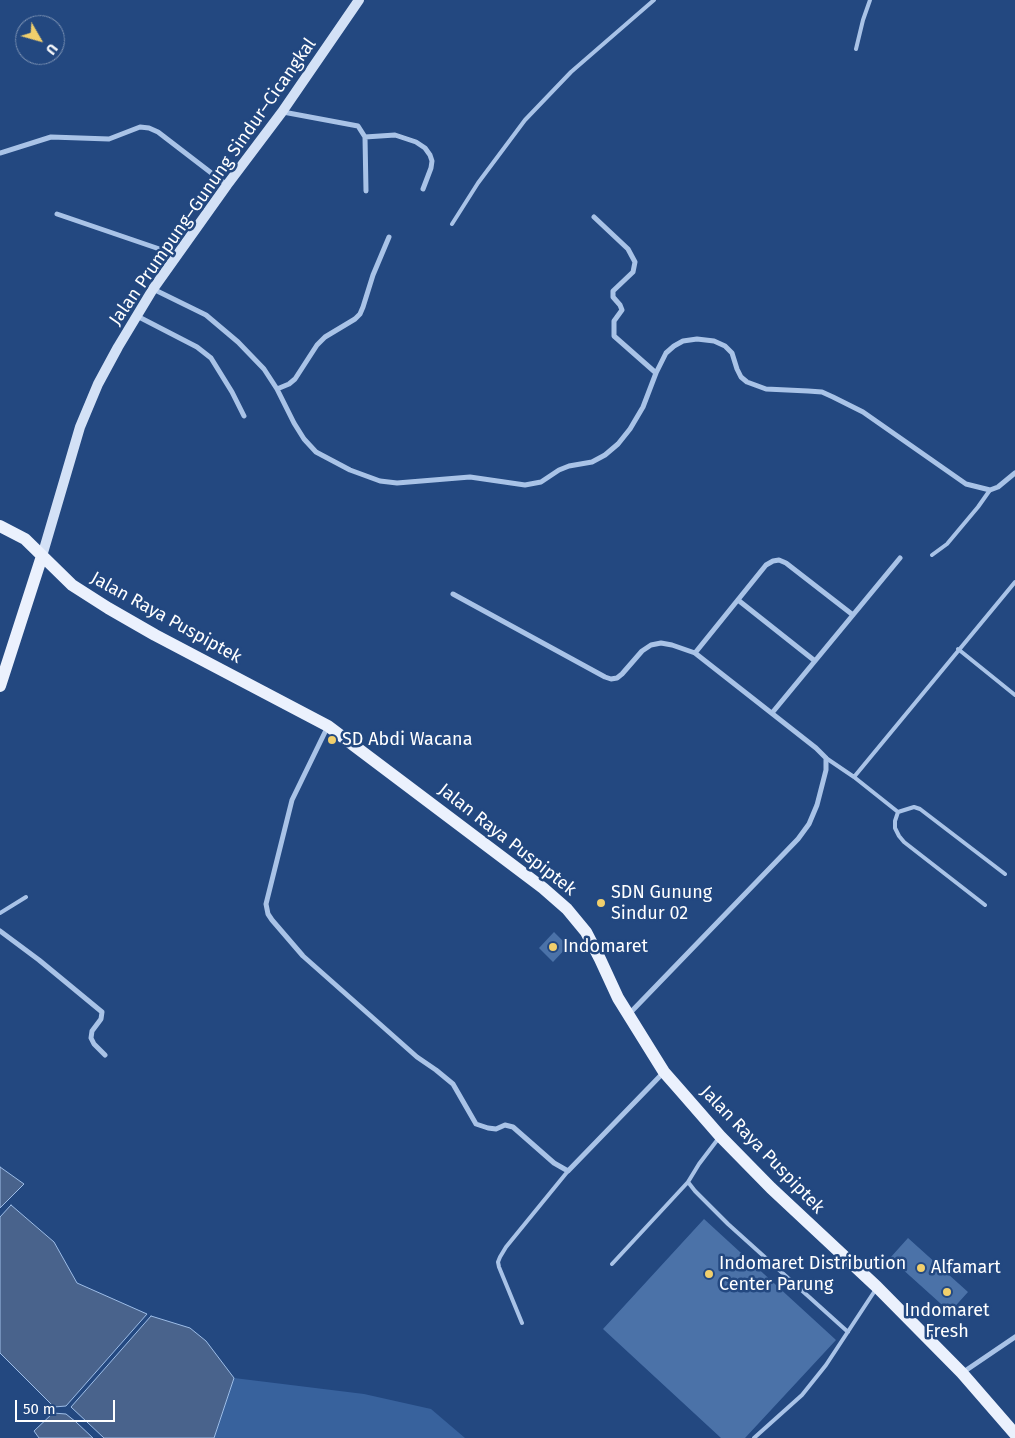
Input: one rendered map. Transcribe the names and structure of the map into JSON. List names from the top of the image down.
{
  "streets": {
    "main road": ["Jalan Prumpung–Gunung Sindur–Cicangkal", "Jalan Raya Puspiptek"]
  },
  "crossings": [
    ["Jalan Prumpung–Gunung Sindur–Cicangkal", "Jalan Raya Puspiptek"]
  ],
  "places": [
    "SD Abdi Wacana",
    "SDN Gunung Sindur 02",
    "Indomaret",
    "Alfamart",
    "Indomaret Distribution Center Parung",
    "Indomaret Fresh"
  ],
  "scale_bar": "50 m",
  "north": "bottom right"
}
